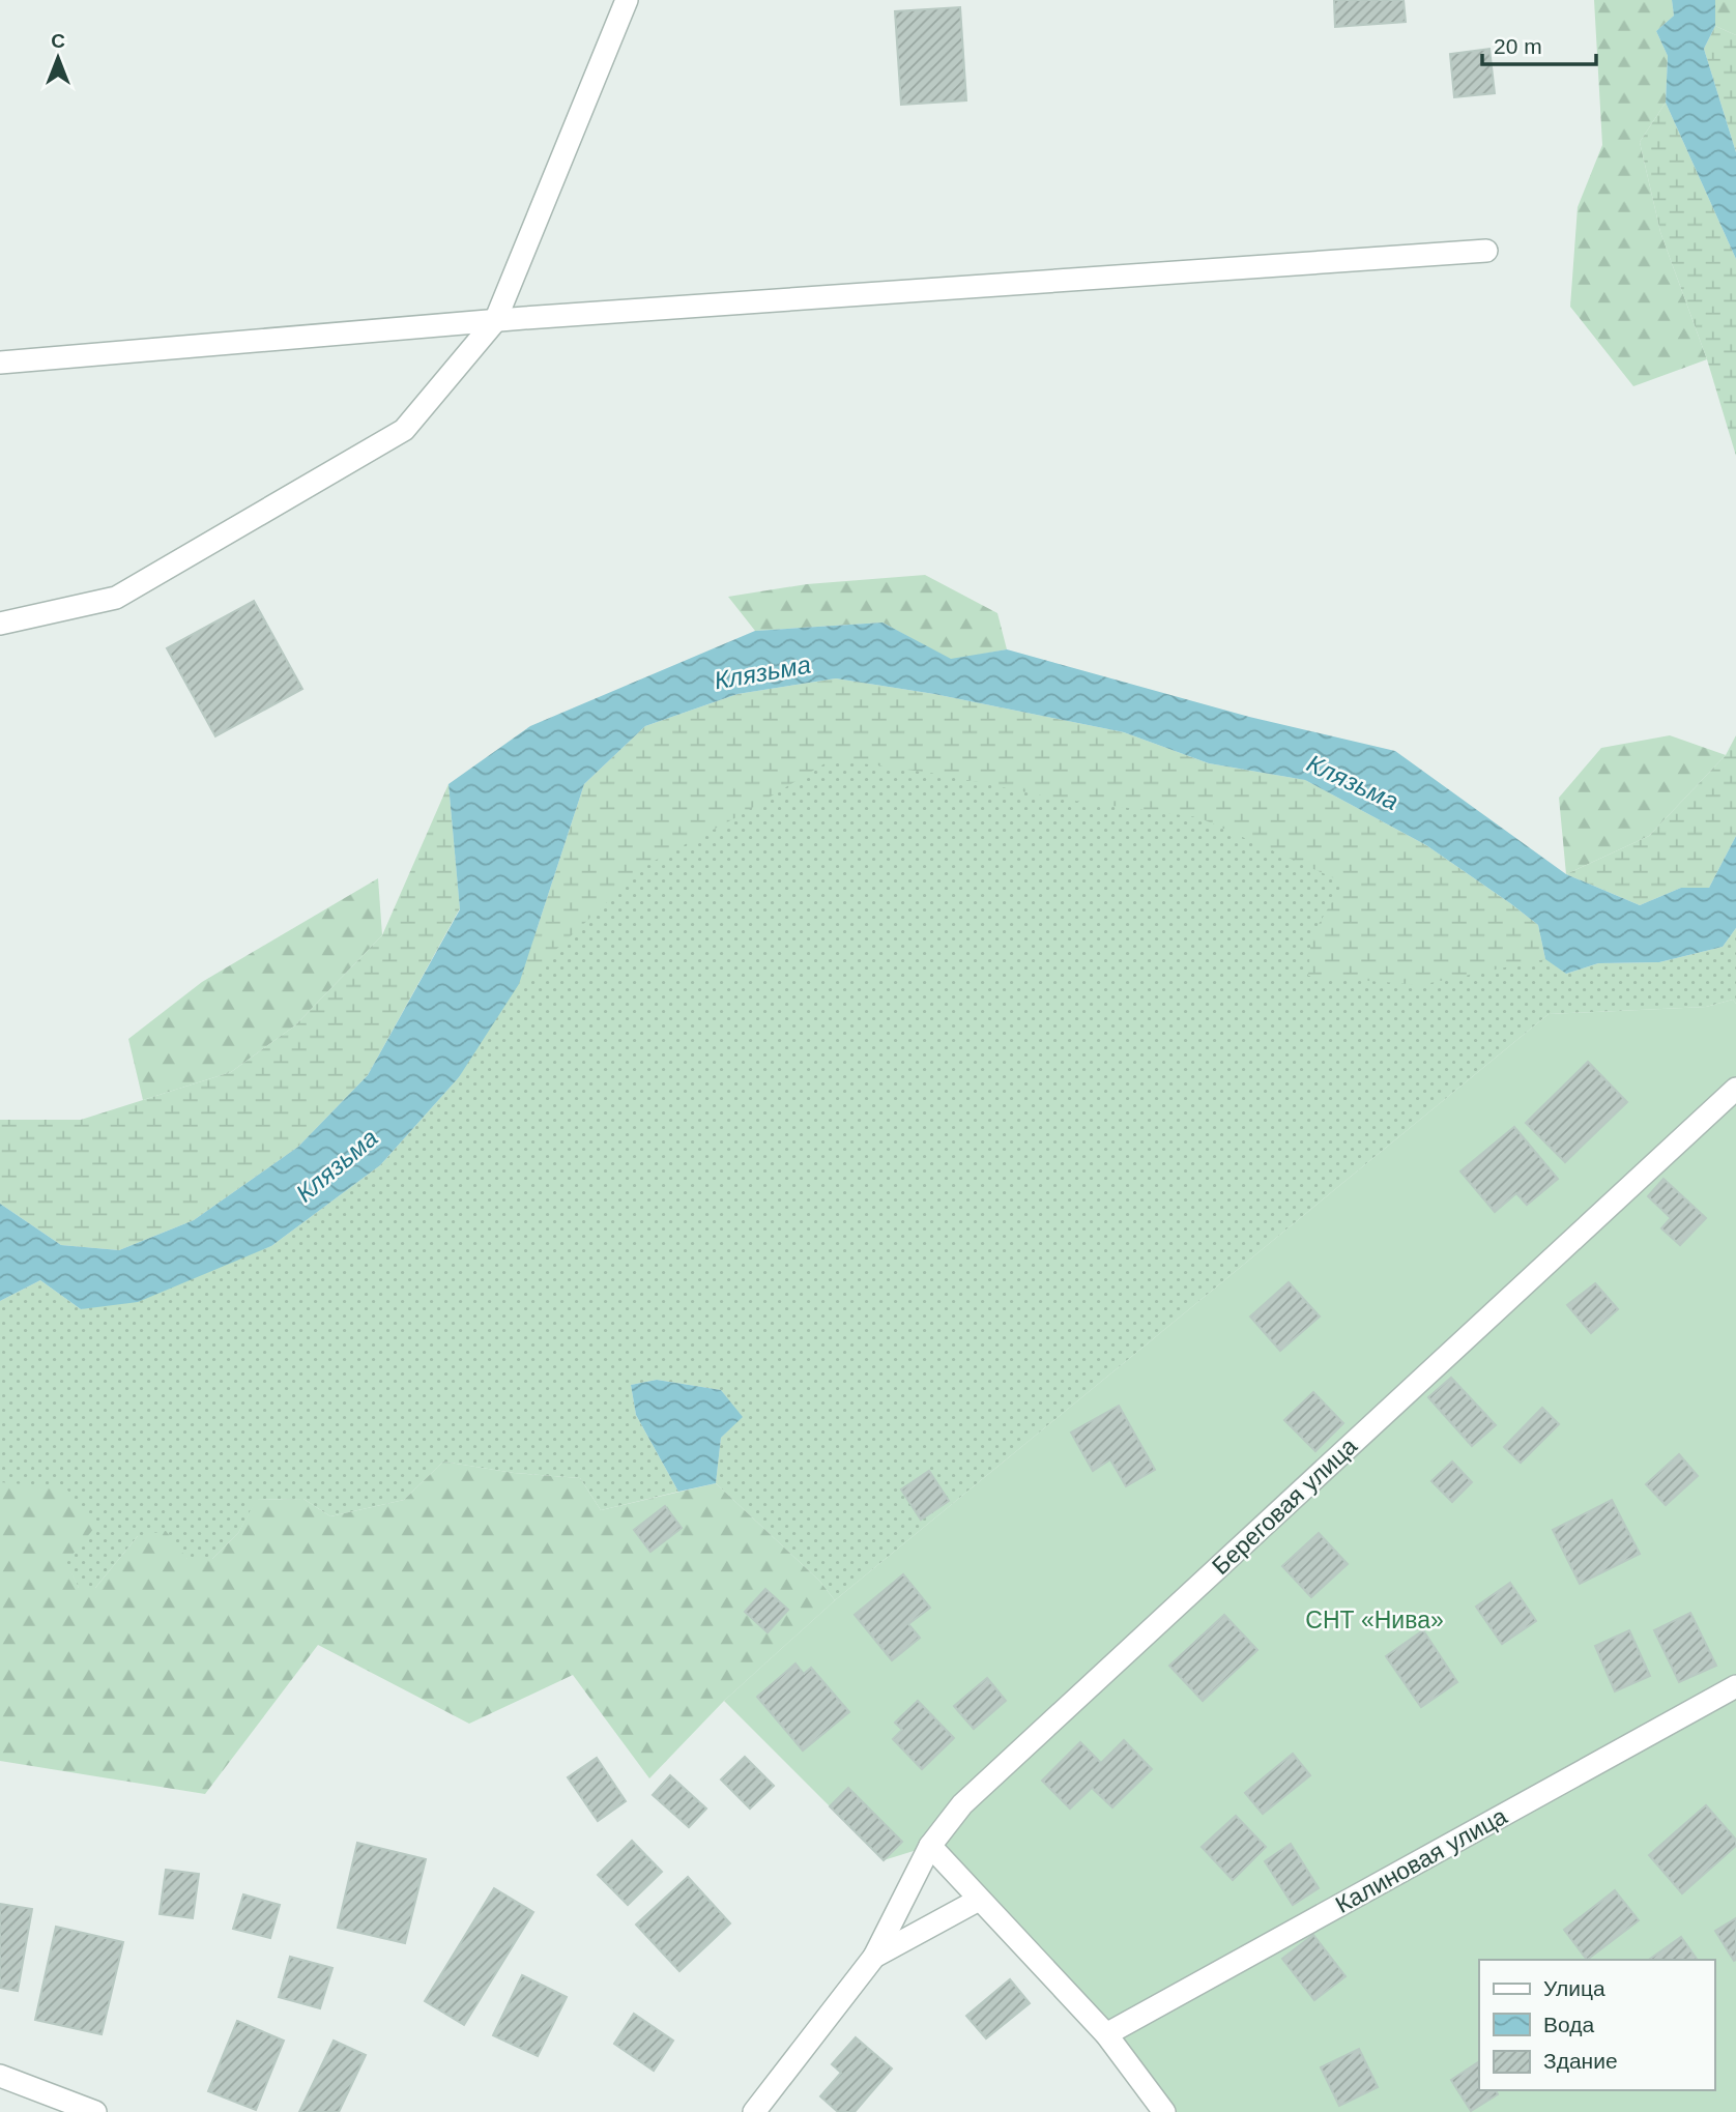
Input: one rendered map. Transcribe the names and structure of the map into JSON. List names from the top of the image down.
{
  "streets": {
    "street": ["Береговая улица", "Калиновая улица"]
  },
  "water": ["Клязьма"],
  "parks": ["СНТ «Нива»"],
  "legend": ["Улица", "Вода", "Здание"],
  "scale_bar": "20 m",
  "north": "top"
}
